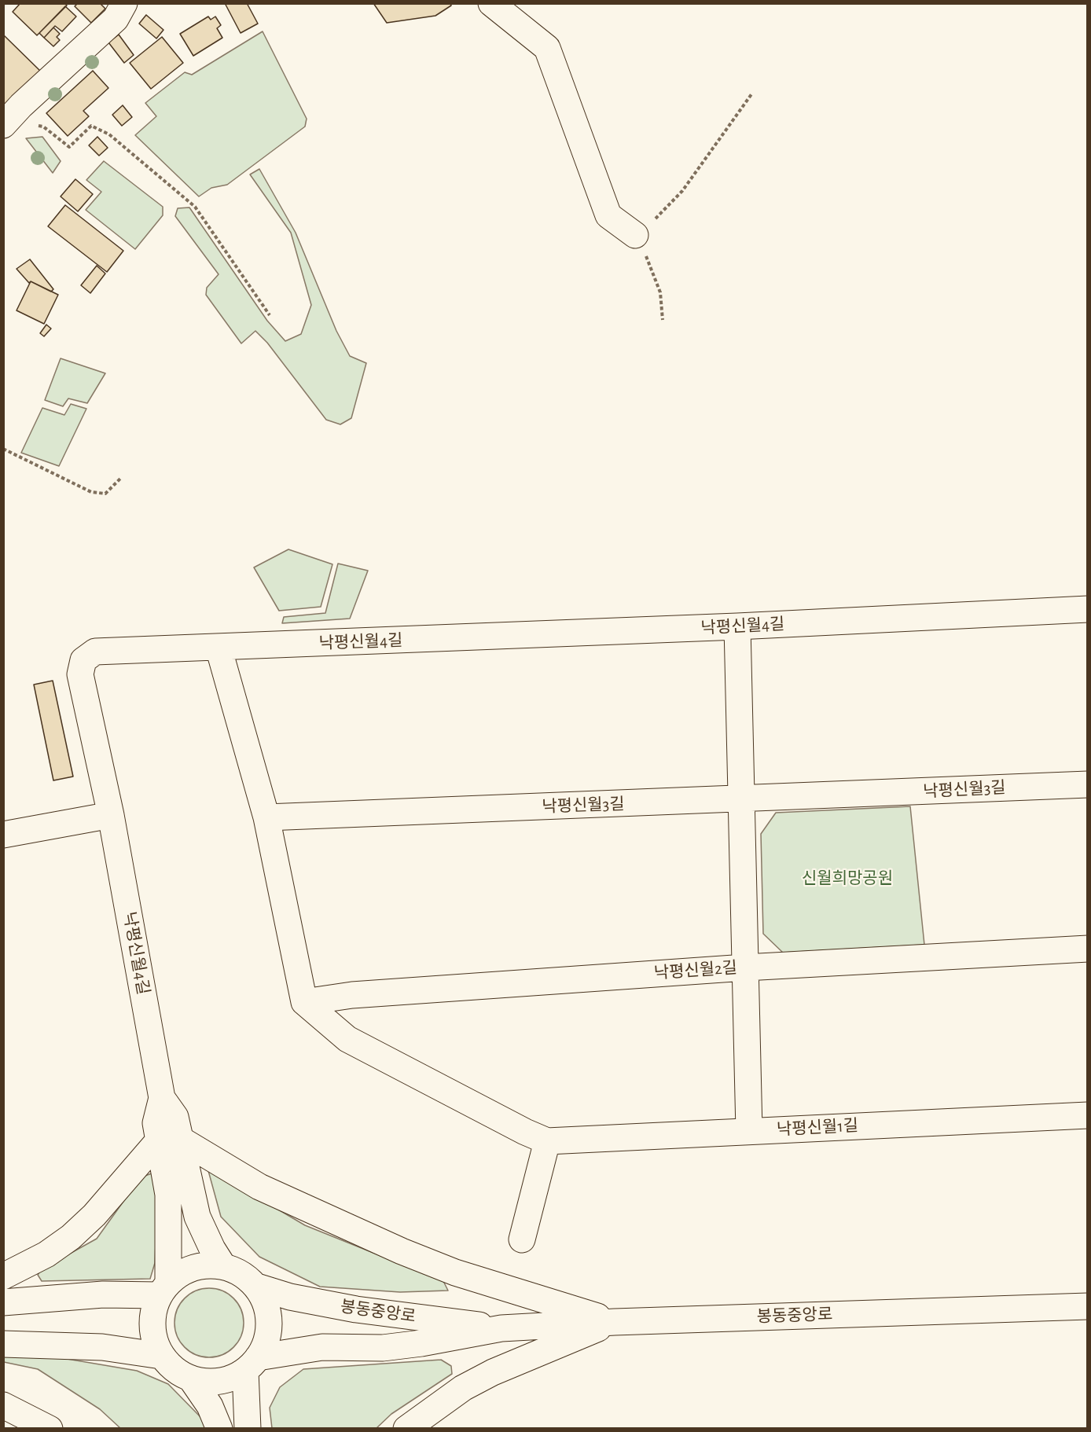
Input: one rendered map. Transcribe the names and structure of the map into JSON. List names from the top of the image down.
{
  "streets": {
    "street": [
      "낙평신월4길",
      "낙평신월3길",
      "낙평신월2길",
      "낙평신월1길",
      "봉동중앙로"
    ]
  },
  "crossings": [
    ["낙평신월4길", "봉동중앙로"]
  ],
  "parks": ["신월희망공원"]
}
